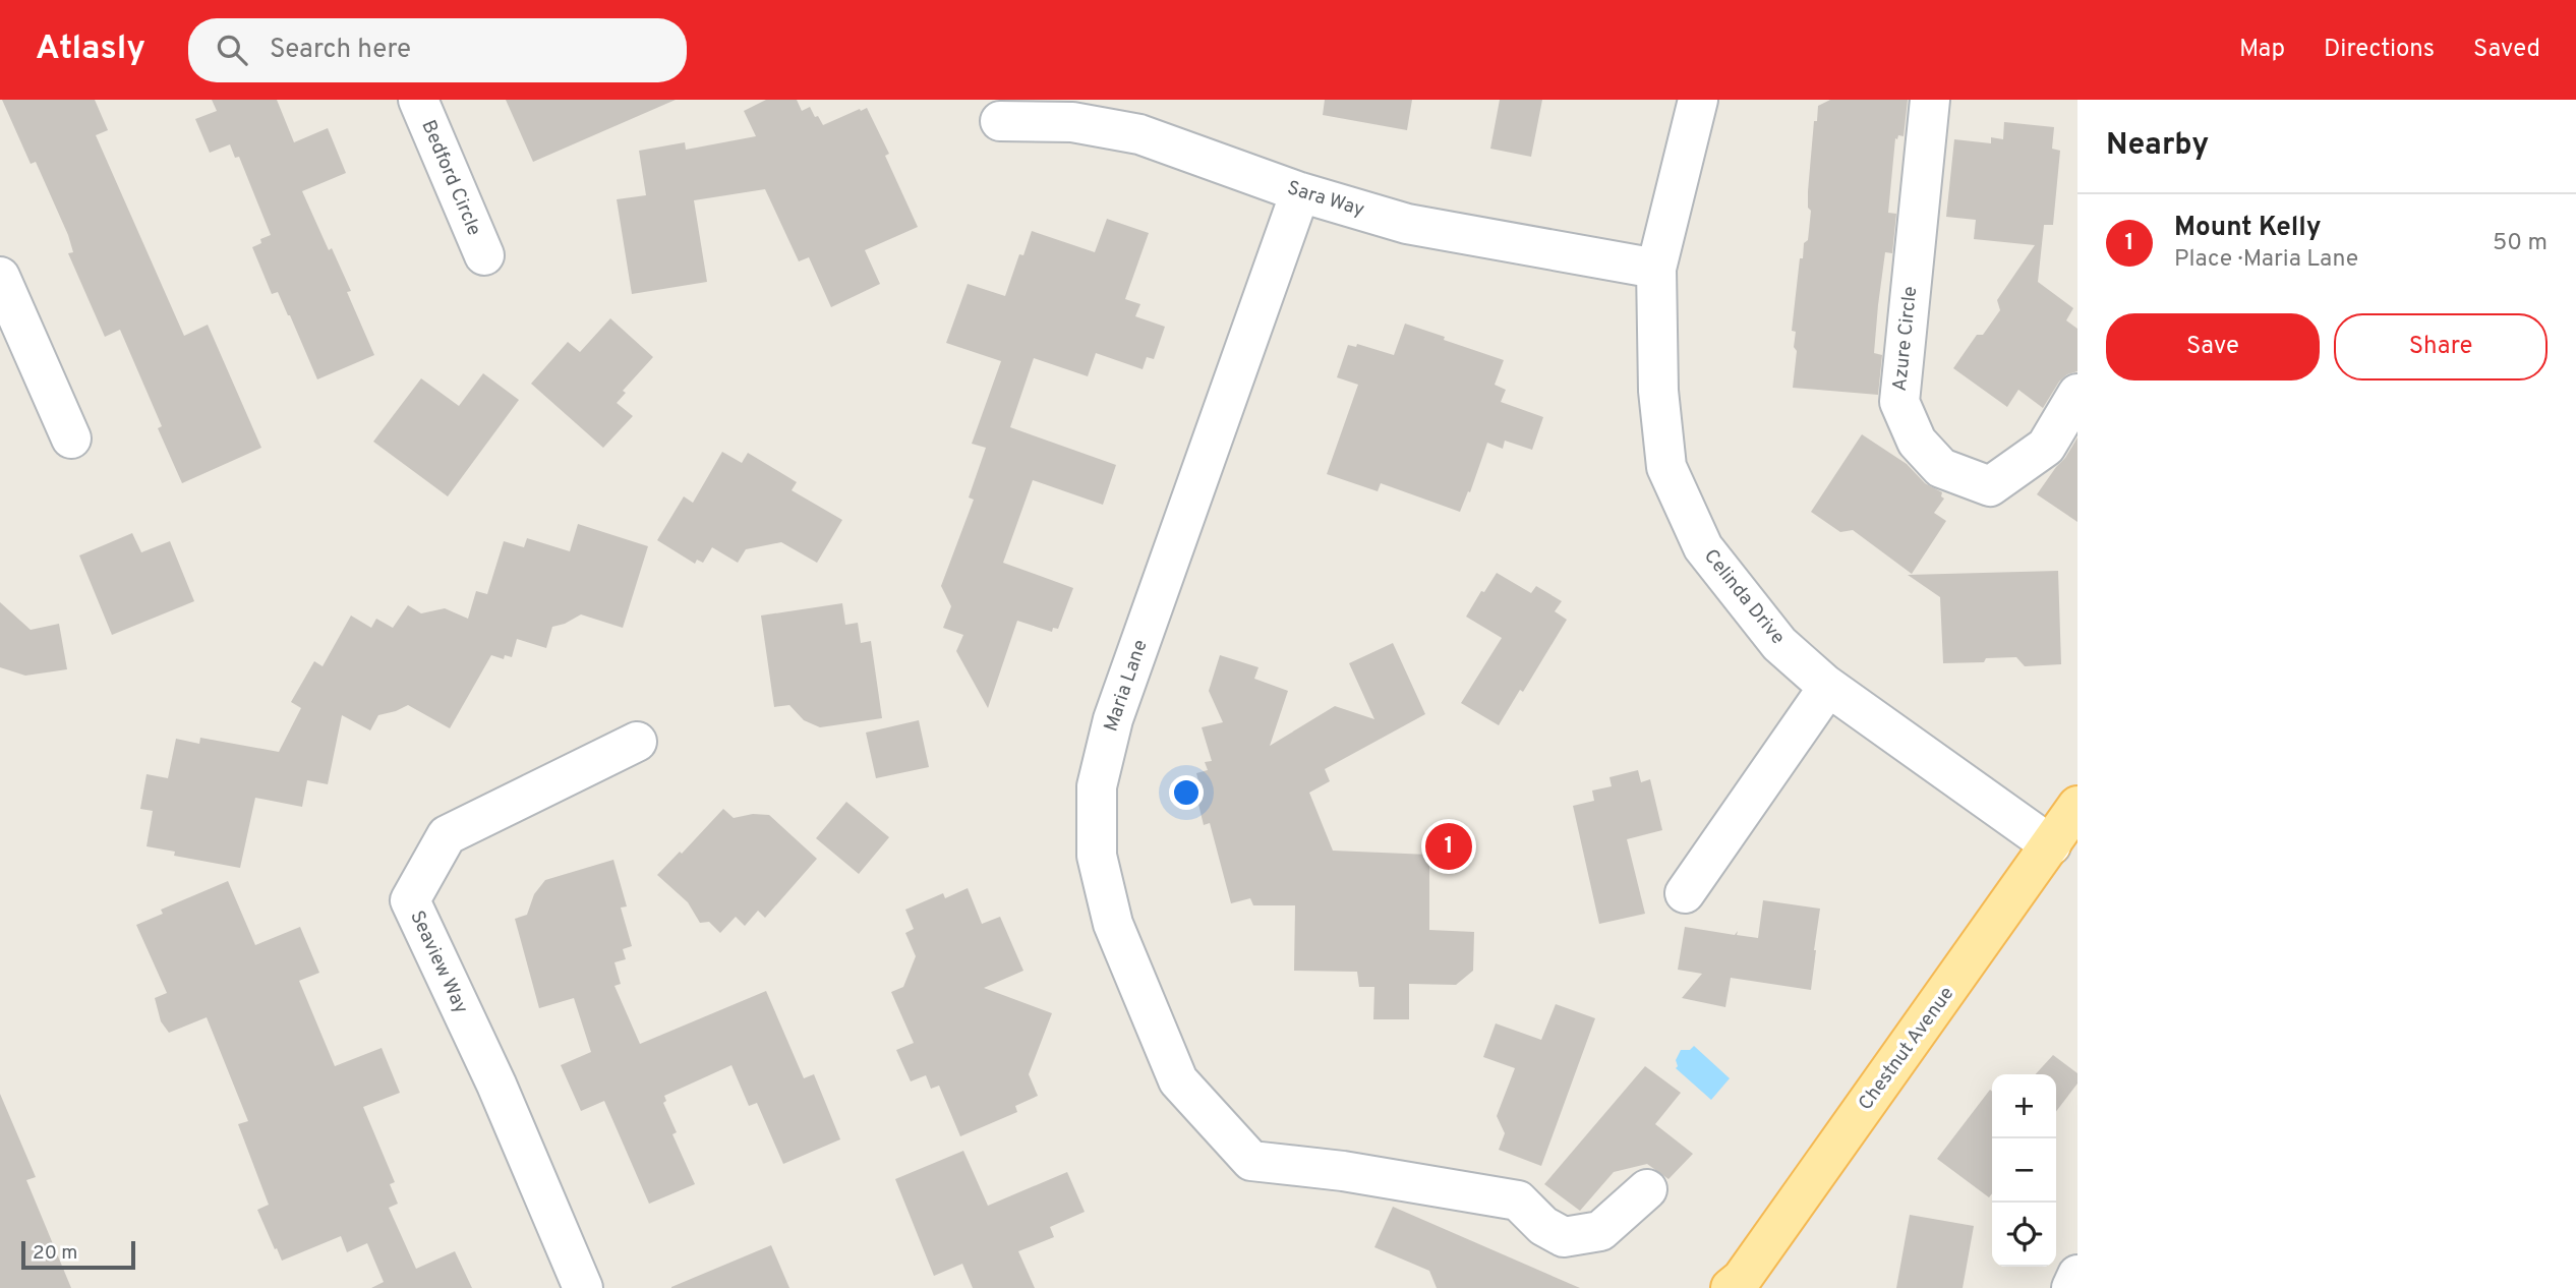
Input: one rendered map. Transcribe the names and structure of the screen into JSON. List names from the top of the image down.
{
  "streets": {
    "main road": ["Chestnut Avenue"],
    "street": [
      "Bedford Circle",
      "Sara Way",
      "Azure Circle",
      "Celinda Drive",
      "Maria Lane",
      "Seaview Way"
    ]
  },
  "crossings": [
    ["Sara Way", "Celinda Drive"],
    ["Sara Way", "Maria Lane"],
    ["Celinda Drive", "Chestnut Avenue"]
  ],
  "scale_bar": "20 m",
  "page": {
    "header": "Atlasly",
    "search": "Search here",
    "nav": ["Map", "Directions", "Saved"],
    "heading": "Nearby",
    "list": [
      {
        "mark": "1",
        "name": "Mount Kelly",
        "note": "Place · Maria Lane",
        "value": "50 m"
      }
    ],
    "buttons": ["Save", "Share"],
    "pins": "1",
    "map_buttons": ["+", "−"],
    "scale": "20 m"
  }
}
